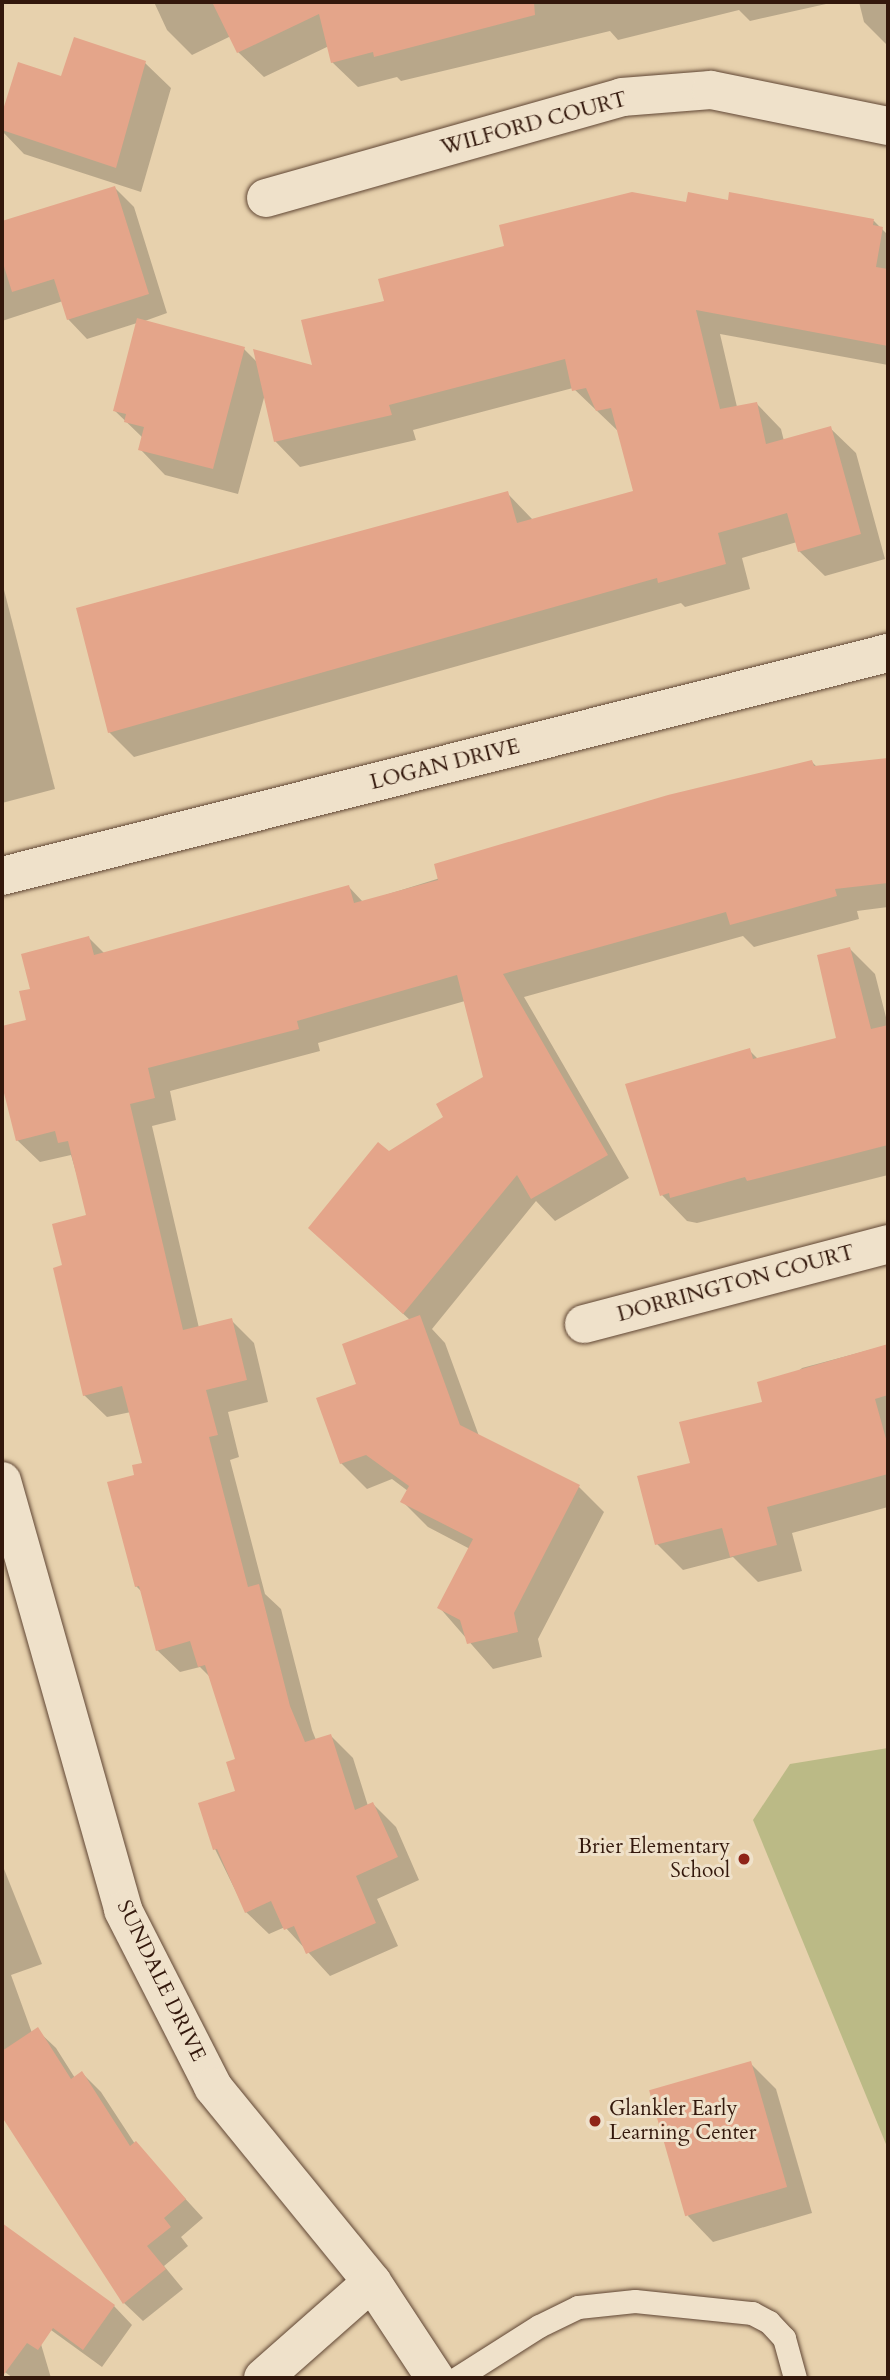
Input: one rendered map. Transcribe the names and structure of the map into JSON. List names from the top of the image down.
{
  "streets": {
    "street": [
      "WILFORD COURT",
      "LOGAN DRIVE",
      "DORRINGTON COURT",
      "SUNDALE DRIVE"
    ]
  },
  "places": ["Brier Elementary School", "Glankler Early Learning Center"]
}
